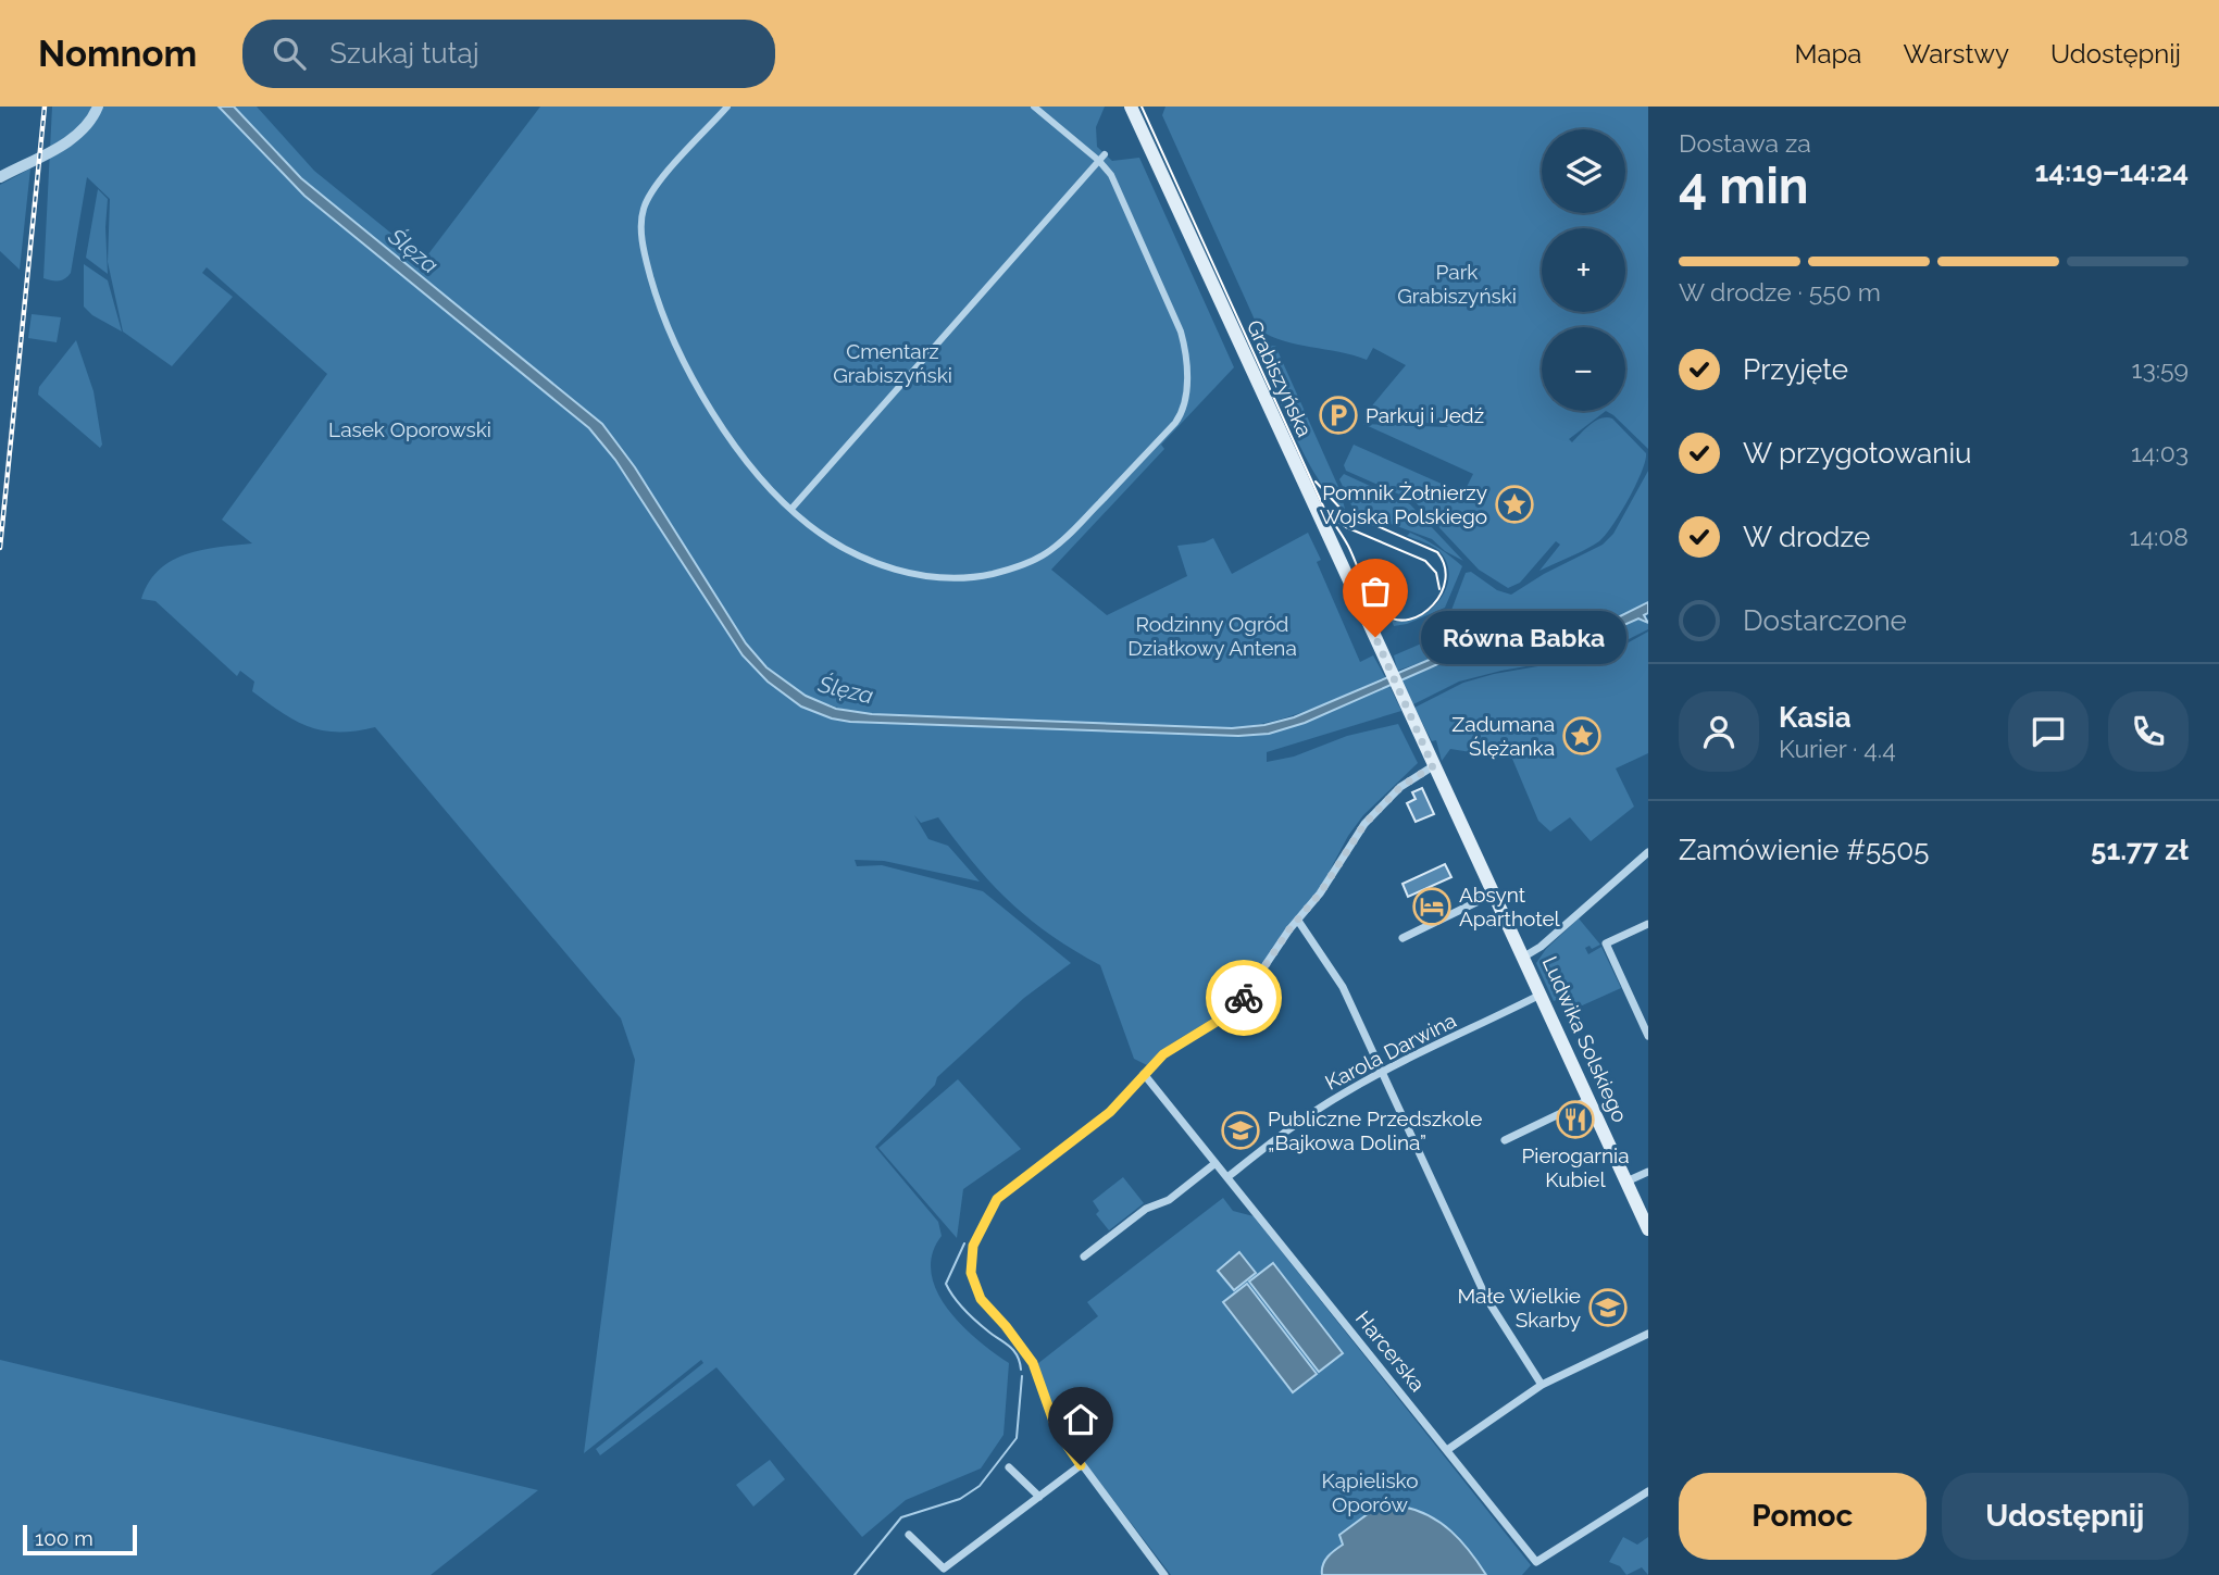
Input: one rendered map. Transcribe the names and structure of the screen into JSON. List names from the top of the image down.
{
  "streets": {
    "main road": ["Grabiszyńska", "Ludwika Solskiego"],
    "street": ["Karola Darwina", "Harcerska"]
  },
  "crossings": [
    ["Grabiszyńska", "Ludwika Solskiego"],
    ["Ludwika Solskiego", "Karola Darwina"],
    ["Karola Darwina", "Harcerska"]
  ],
  "water": ["Ślęza"],
  "parks": [
    "Park Grabiszyński",
    "Cmentarz Grabiszyński",
    "Lasek Oporowski",
    "Rodzinny Ogród Działkowy Antena",
    "Kąpielisko Oporów"
  ],
  "places": {
    "parking": ["Parkuj i Jedź"],
    "place": ["Pomnik Żołnierzy Wojska Polskiego", "Zadumana Ślężanka"],
    "other": ["Równa Babka"],
    "hotel": ["Absynt Aparthotel"],
    "restaurant": ["Pierogarnia Kubiel"],
    "school or university": ["Publiczne Przedszkole „Bajkowa Dolina”", "Małe Wielkie Skarby"]
  },
  "scale_bar": "100 m",
  "page": {
    "header": "Nomnom",
    "search": "Szukaj tutaj",
    "nav": ["Mapa", "Warstwy", "Udostępnij"],
    "heading": ["4 min", "Dostawa za", "14:19–14:24"],
    "panel": [
      "Kasia",
      "Kurier · 4.4",
      "Zamówienie #5505",
      "51.77 zł"
    ],
    "map_buttons": ["+", "−"],
    "bar": "W drodze · 550 m",
    "list": [
      ["Przyjęte", "13:59"],
      ["W przygotowaniu", "14:03"],
      ["W drodze", "14:08"],
      "Dostarczone"
    ],
    "bubble": "Równa Babka",
    "buttons": ["Pomoc", "Udostępnij"],
    "scale": "100 m"
  }
}
